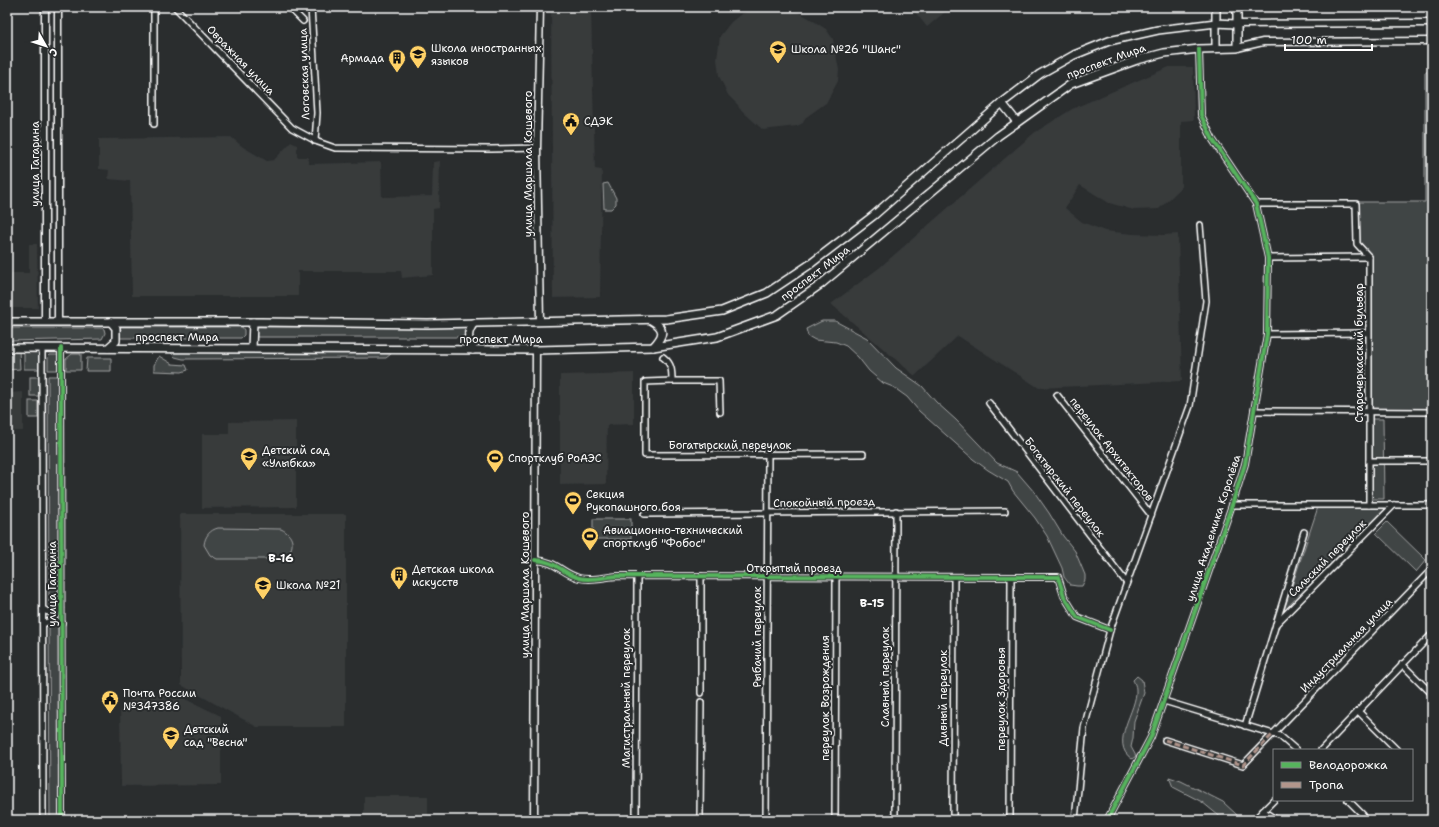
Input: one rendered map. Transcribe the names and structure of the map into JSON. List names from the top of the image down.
{
  "streets": {
    "main road": ["проспект Мира"],
    "street": [
      "Овражная улица",
      "Логовская улица",
      "улица Гагарина",
      "улица Маршала Кошевого",
      "Старочеркасский бульвар",
      "Богатырский переулок",
      "переулок Архитекторов",
      "Спокойный проезд",
      "улица Академика Королёва",
      "Сальский переулок",
      "Открытый проезд",
      "Рыбачий переулок",
      "Индустриальная улица",
      "Славный переулок",
      "Магистральный переулок",
      "переулок Возрождения",
      "Дивный переулок",
      "переулок Здоровья"
    ]
  },
  "crossings": [
    ["Овражная улица", "Логовская улица"],
    ["Овражная улица", "улица Маршала Кошевого"],
    ["проспект Мира", "улица Гагарина"],
    ["проспект Мира", "улица Маршала Кошевого"],
    ["проспект Мира", "улица Академика Королёва"],
    ["улица Маршала Кошевого", "Открытый проезд"],
    ["Богатырский переулок", "Рыбачий переулок"],
    ["Спокойный проезд", "Рыбачий переулок"],
    ["Спокойный проезд", "Славный переулок"],
    ["Открытый проезд", "Рыбачий переулок"],
    ["Открытый проезд", "Славный переулок"],
    ["Открытый проезд", "Магистральный переулок"],
    ["Открытый проезд", "переулок Возрождения"],
    ["Открытый проезд", "Дивный переулок"],
    ["Открытый проезд", "переулок Здоровья"]
  ],
  "districts": ["В-16", "В-15"],
  "places": {
    "school or university": [
      "Школа №26 \"Шанс\"",
      "Школа иностранных языков",
      "Детский сад «Улыбка»",
      "Школа №21",
      "Детский сад \"Весна\""
    ],
    "building": ["Армада", "Детская школа искусств"],
    "public building": ["СДЭК", "Почта России №347386"],
    "sports": ["Спортклуб РоАЭС", "Секция Рукопашного боя", "Авиационно-технический спортклуб \"Фобос\""]
  },
  "legend": ["Велодорожка", "Тропа"],
  "scale_bar": "100 m",
  "north": "bottom right"
}
